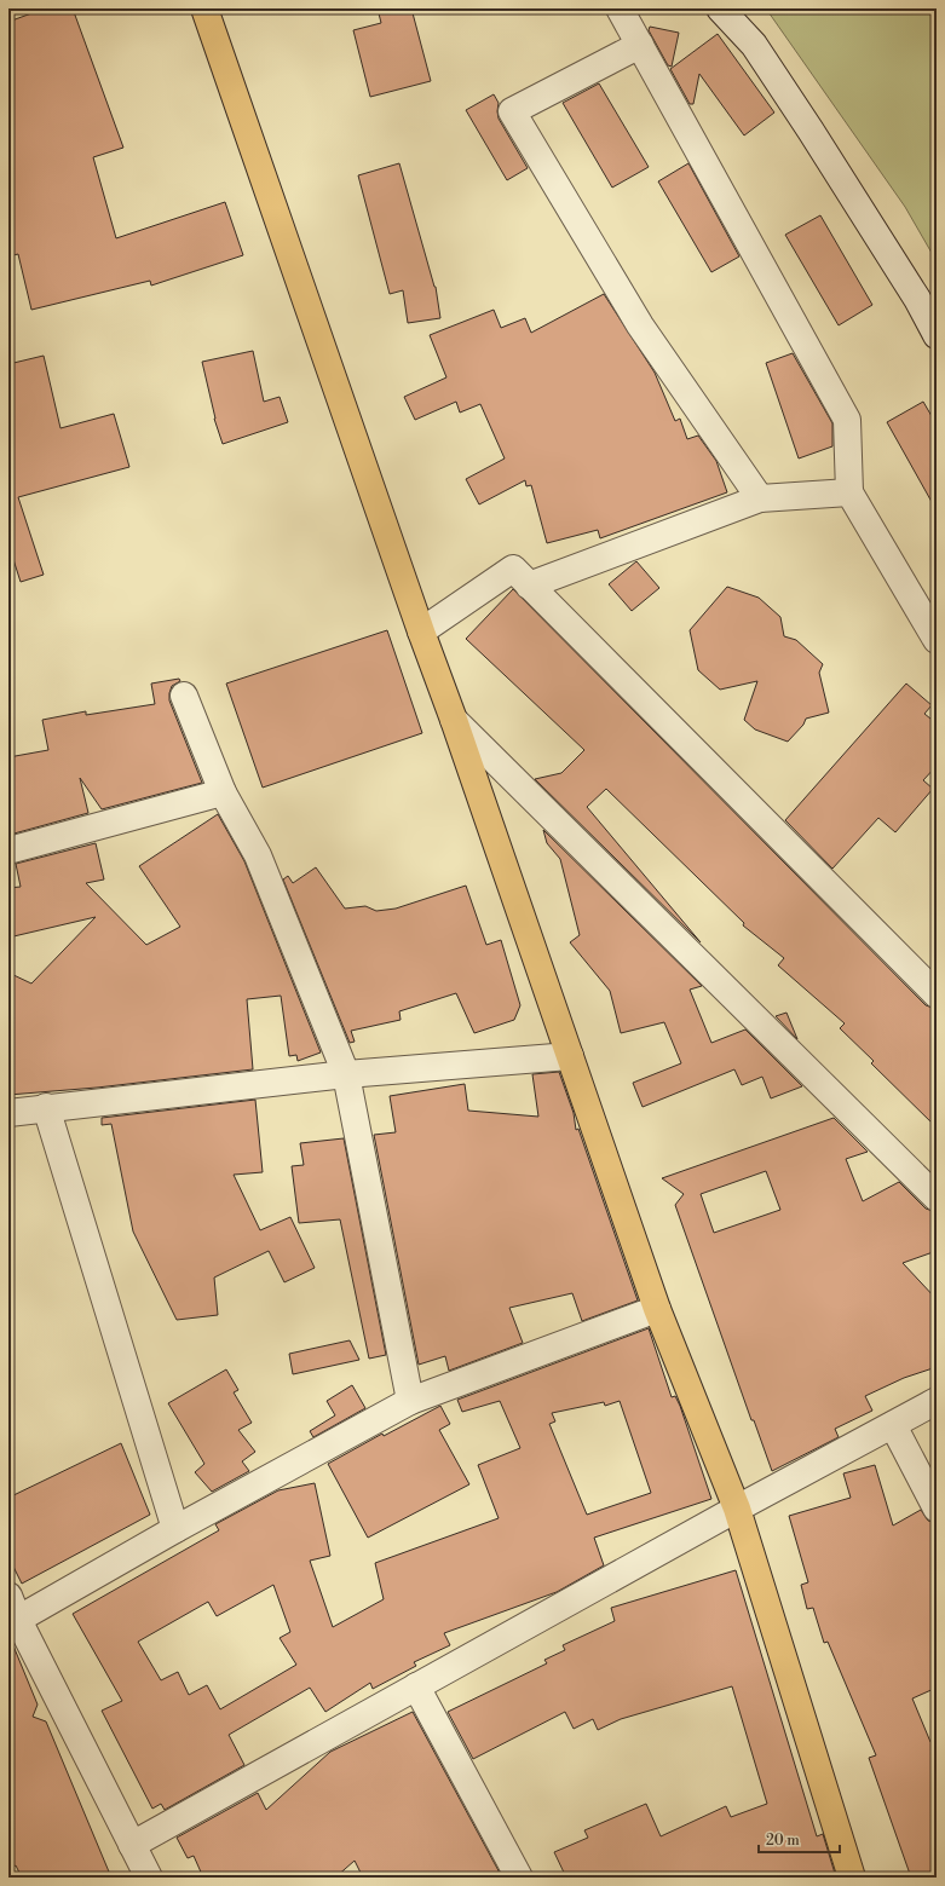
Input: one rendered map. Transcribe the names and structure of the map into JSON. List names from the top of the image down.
{
  "scale_bar": "20 m"
}
